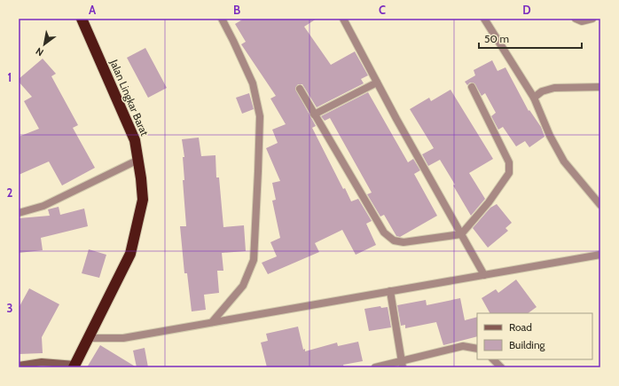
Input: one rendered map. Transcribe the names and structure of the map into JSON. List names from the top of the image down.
{
  "streets": {
    "highway": ["Jalan Lingkar Barat"]
  },
  "legend": ["Road", "Building"],
  "scale_bar": "50 m",
  "north": "bottom left",
  "grid": {
    "columns": [
      "A",
      "B",
      "C",
      "D"
    ],
    "rows": ["1", "2", "3"]
  }
}
